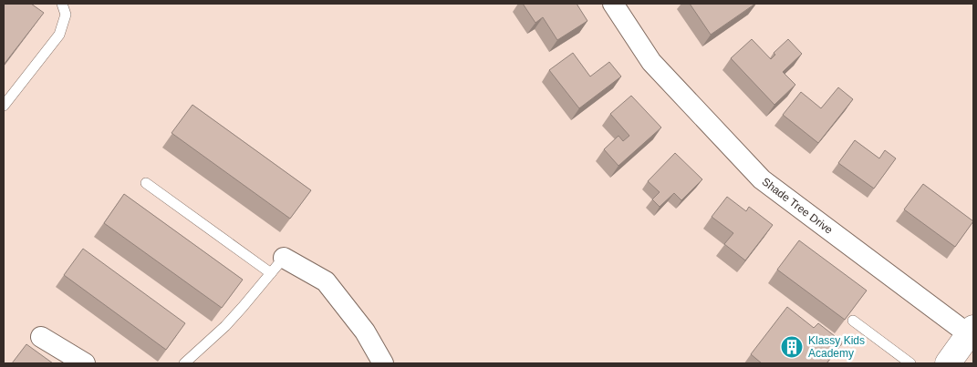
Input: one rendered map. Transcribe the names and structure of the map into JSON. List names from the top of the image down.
{
  "streets": {
    "street": ["Shade Tree Drive"]
  },
  "places": {
    "building": ["Klassy Kids Academy"]
  }
}
